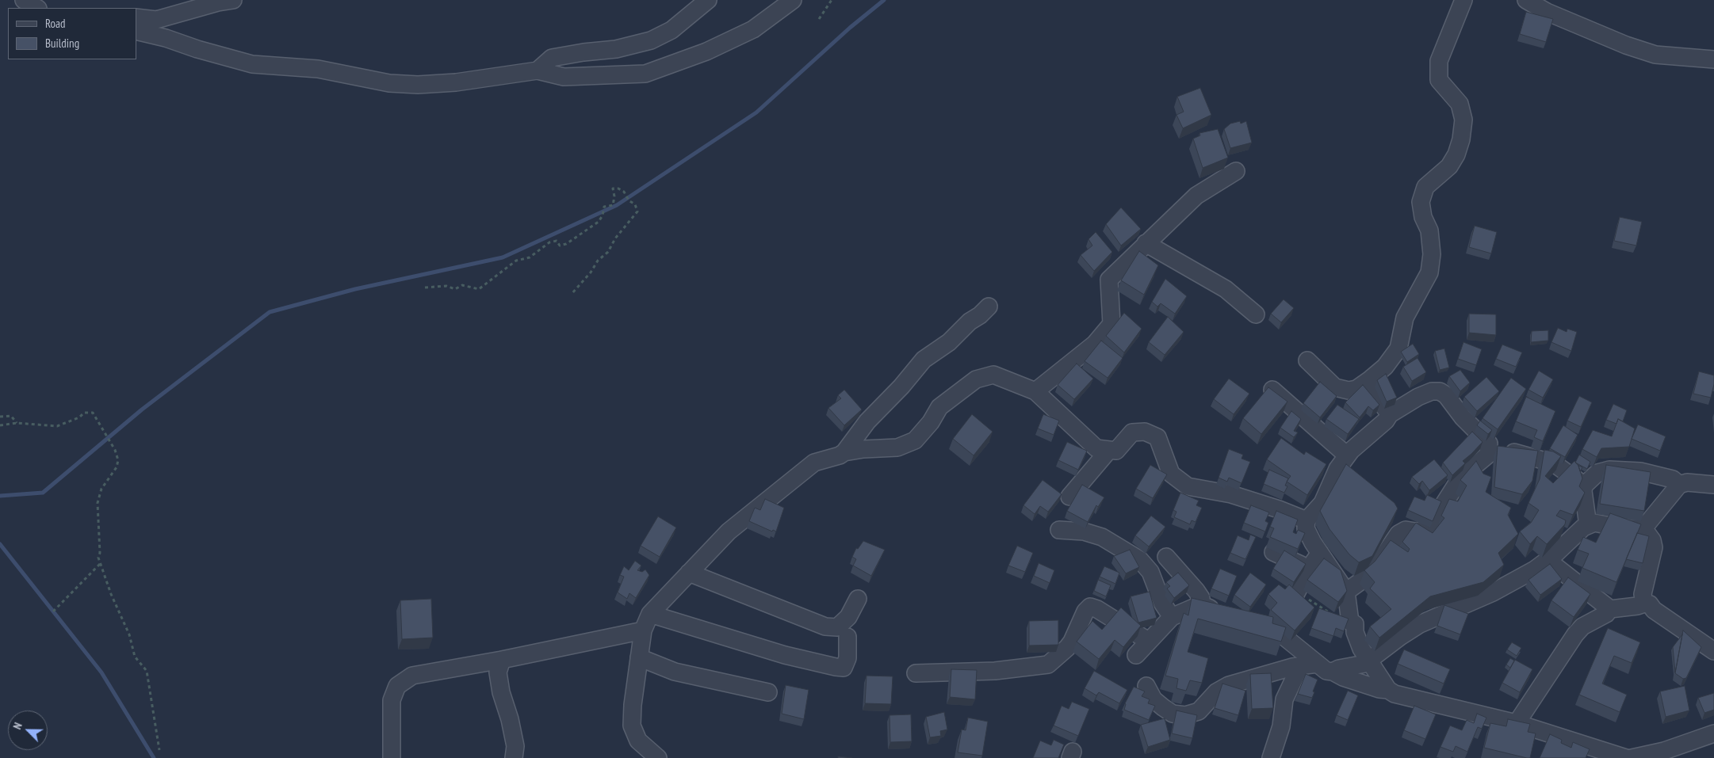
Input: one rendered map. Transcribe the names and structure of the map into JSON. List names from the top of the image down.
{
  "legend": ["Road", "Building"],
  "north": "top left"
}
